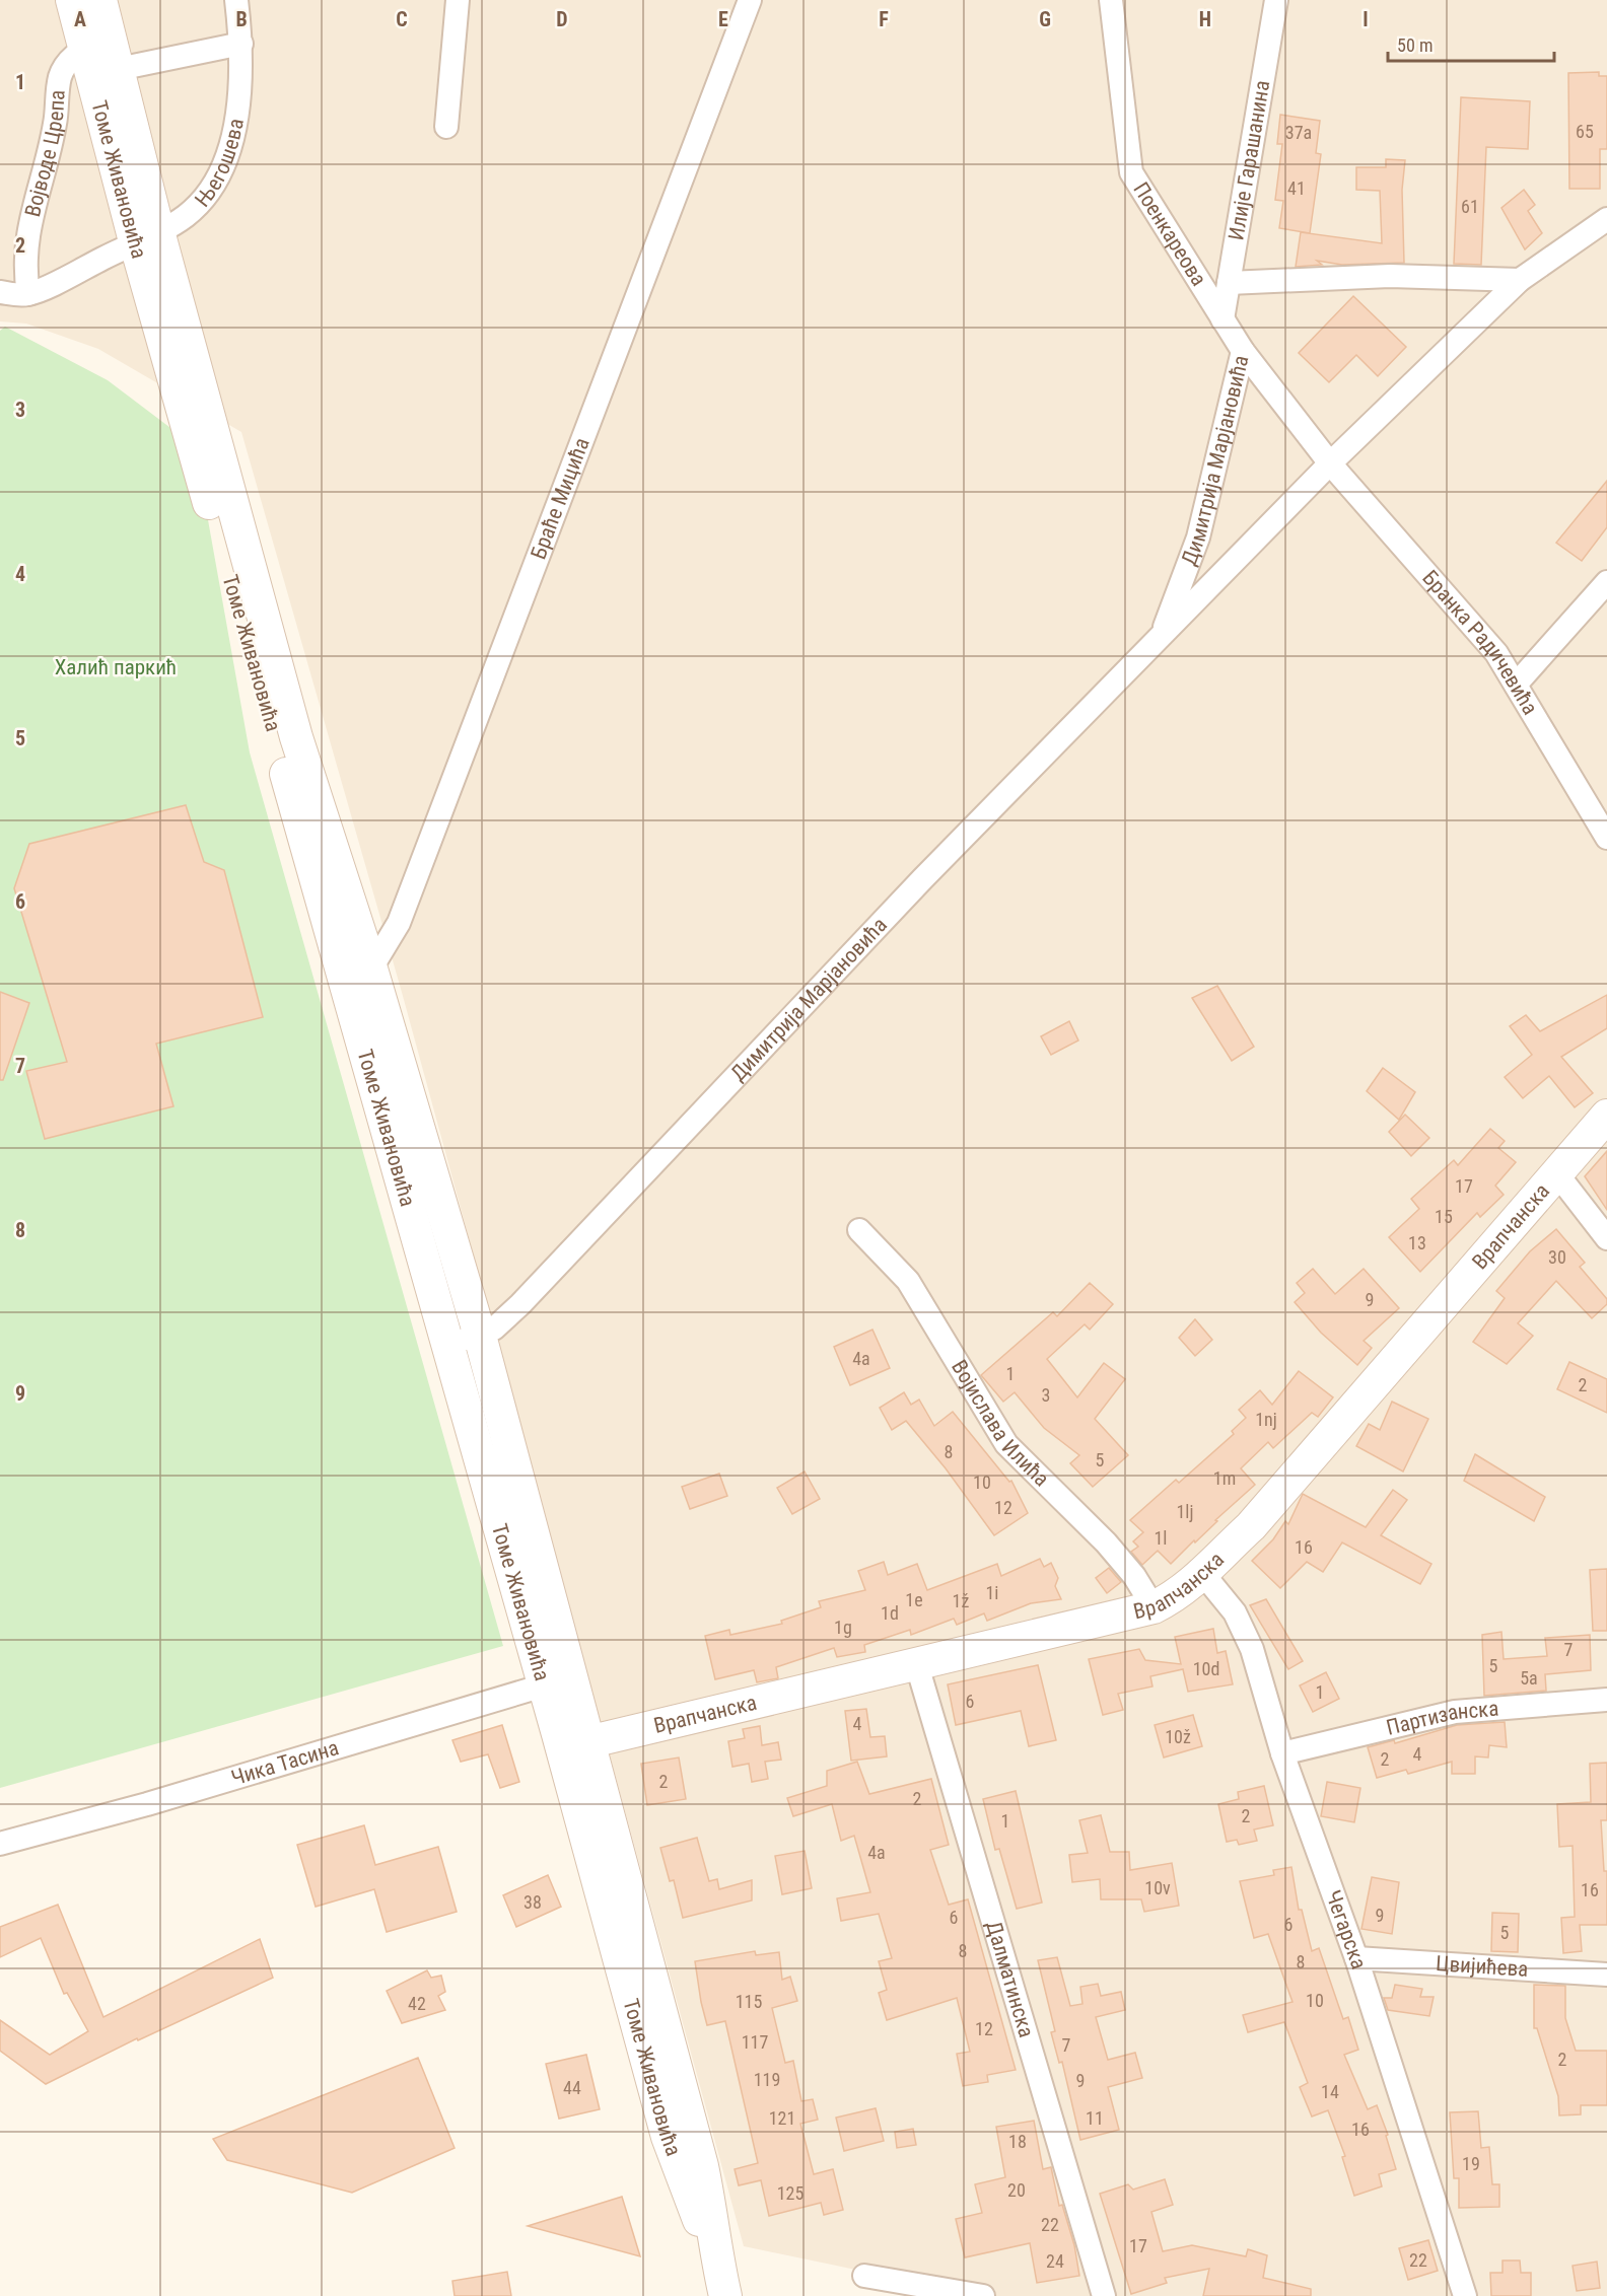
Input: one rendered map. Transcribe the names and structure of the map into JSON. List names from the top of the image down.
{
  "streets": {
    "main road": ["Томе Живановића", "Врапчанска"],
    "street": [
      "Војводе Црепа",
      "Његошева",
      "Илије Гарашанина",
      "Поенкареова",
      "Димитрија Марјановића",
      "Браће Мицића",
      "Бранка Радичевића",
      "Војислава Илића",
      "Партизанска",
      "Чика Тасина",
      "Чегарска",
      "Цвијићева",
      "Далматинска"
    ]
  },
  "crossings": [
    ["Војводе Црепа", "Његошева"],
    ["Војводе Црепа", "Томе Живановића"],
    ["Његошева", "Томе Живановића"],
    ["Илије Гарашанина", "Поенкареова"],
    ["Томе Живановића", "Димитрија Марјановића"],
    ["Томе Живановића", "Браће Мицића"],
    ["Томе Живановића", "Врапчанска"],
    ["Томе Живановића", "Чика Тасина"],
    ["Поенкареова", "Димитрија Марјановића"],
    ["Димитрија Марјановића", "Бранка Радичевића"],
    ["Врапчанска", "Војислава Илића"],
    ["Врапчанска", "Чегарска"],
    ["Врапчанска", "Далматинска"],
    ["Партизанска", "Чегарска"],
    ["Чегарска", "Цвијићева"]
  ],
  "parks": ["Халић паркић"],
  "house_numbers": [
    "65",
    "37a",
    "41",
    "61",
    "17",
    "15",
    "13",
    "30",
    "9",
    "4a",
    "1",
    "2",
    "3",
    "1nj",
    "8",
    "5",
    "1m",
    "10",
    "12",
    "1lj",
    "1l",
    "16",
    "1i",
    "1e",
    "1ž",
    "1d",
    "1g",
    "7",
    "5",
    "10d",
    "5a",
    "1",
    "6",
    "4",
    "10ž",
    "4",
    "2",
    "2",
    "2",
    "2",
    "1",
    "4a",
    "10v",
    "16",
    "38",
    "9",
    "6",
    "6",
    "5",
    "8",
    "8",
    "10",
    "115",
    "42",
    "12",
    "117",
    "7",
    "2",
    "119",
    "9",
    "44",
    "14",
    "121",
    "11",
    "16",
    "18",
    "19",
    "20",
    "125",
    "22",
    "17",
    "22",
    "24"
  ],
  "scale_bar": "50 m",
  "grid": {
    "columns": [
      "A",
      "B",
      "C",
      "D",
      "E",
      "F",
      "G",
      "H",
      "I"
    ],
    "rows": [
      "1",
      "2",
      "3",
      "4",
      "5",
      "6",
      "7",
      "8",
      "9"
    ]
  }
}
